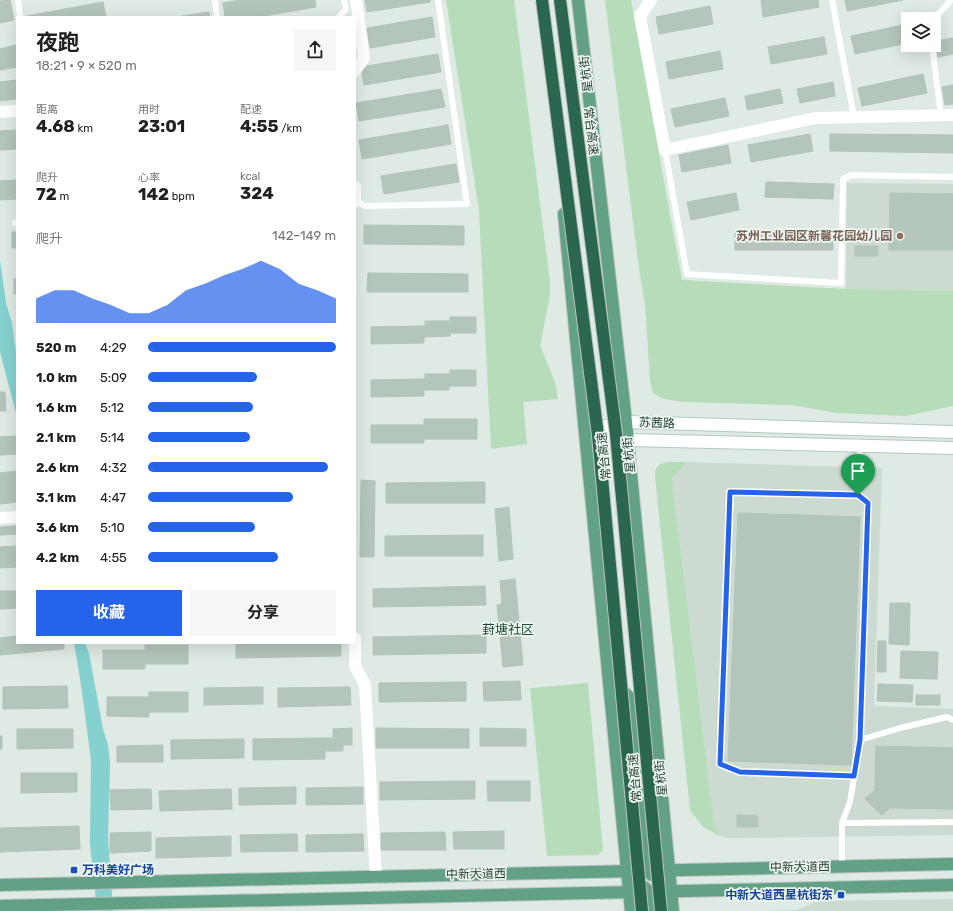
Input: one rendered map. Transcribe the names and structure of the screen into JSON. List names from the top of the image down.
{
  "streets": {
    "highway": ["常台高速"],
    "main road": ["星杭街", "中新大道西"],
    "street": ["苏茜路"]
  },
  "crossings": [
    ["星杭街", "苏茜路"],
    ["星杭街", "中新大道西"]
  ],
  "districts": ["葑塘社区"],
  "places": {
    "other": ["苏州工业园区新馨花园幼儿园"],
    "transit": ["万科美好广场", "中新大道西星杭街东"]
  },
  "page": {
    "heading": ["夜跑", "18:21 · 9 × 520 m"],
    "stats": [
      ["距离", "4.68 km"],
      ["用时", "23:01"],
      ["配速", "4:55 /km"],
      ["爬升", "72 m"],
      ["心率", "142 bpm"],
      ["kcal", "324"]
    ],
    "chart": ["爬升", "142–149 m"],
    "list": [
      {
        "name": "520 m",
        "note": "4:29"
      },
      {
        "name": "1.0 km",
        "note": "5:09"
      },
      {
        "name": "1.6 km",
        "note": "5:12"
      },
      {
        "name": "2.1 km",
        "note": "5:14"
      },
      {
        "name": "2.6 km",
        "note": "4:32"
      },
      {
        "name": "3.1 km",
        "note": "4:47"
      },
      {
        "name": "3.6 km",
        "note": "5:10"
      },
      {
        "name": "4.2 km",
        "note": "4:55"
      }
    ],
    "buttons": ["收藏", "分享"]
  }
}
